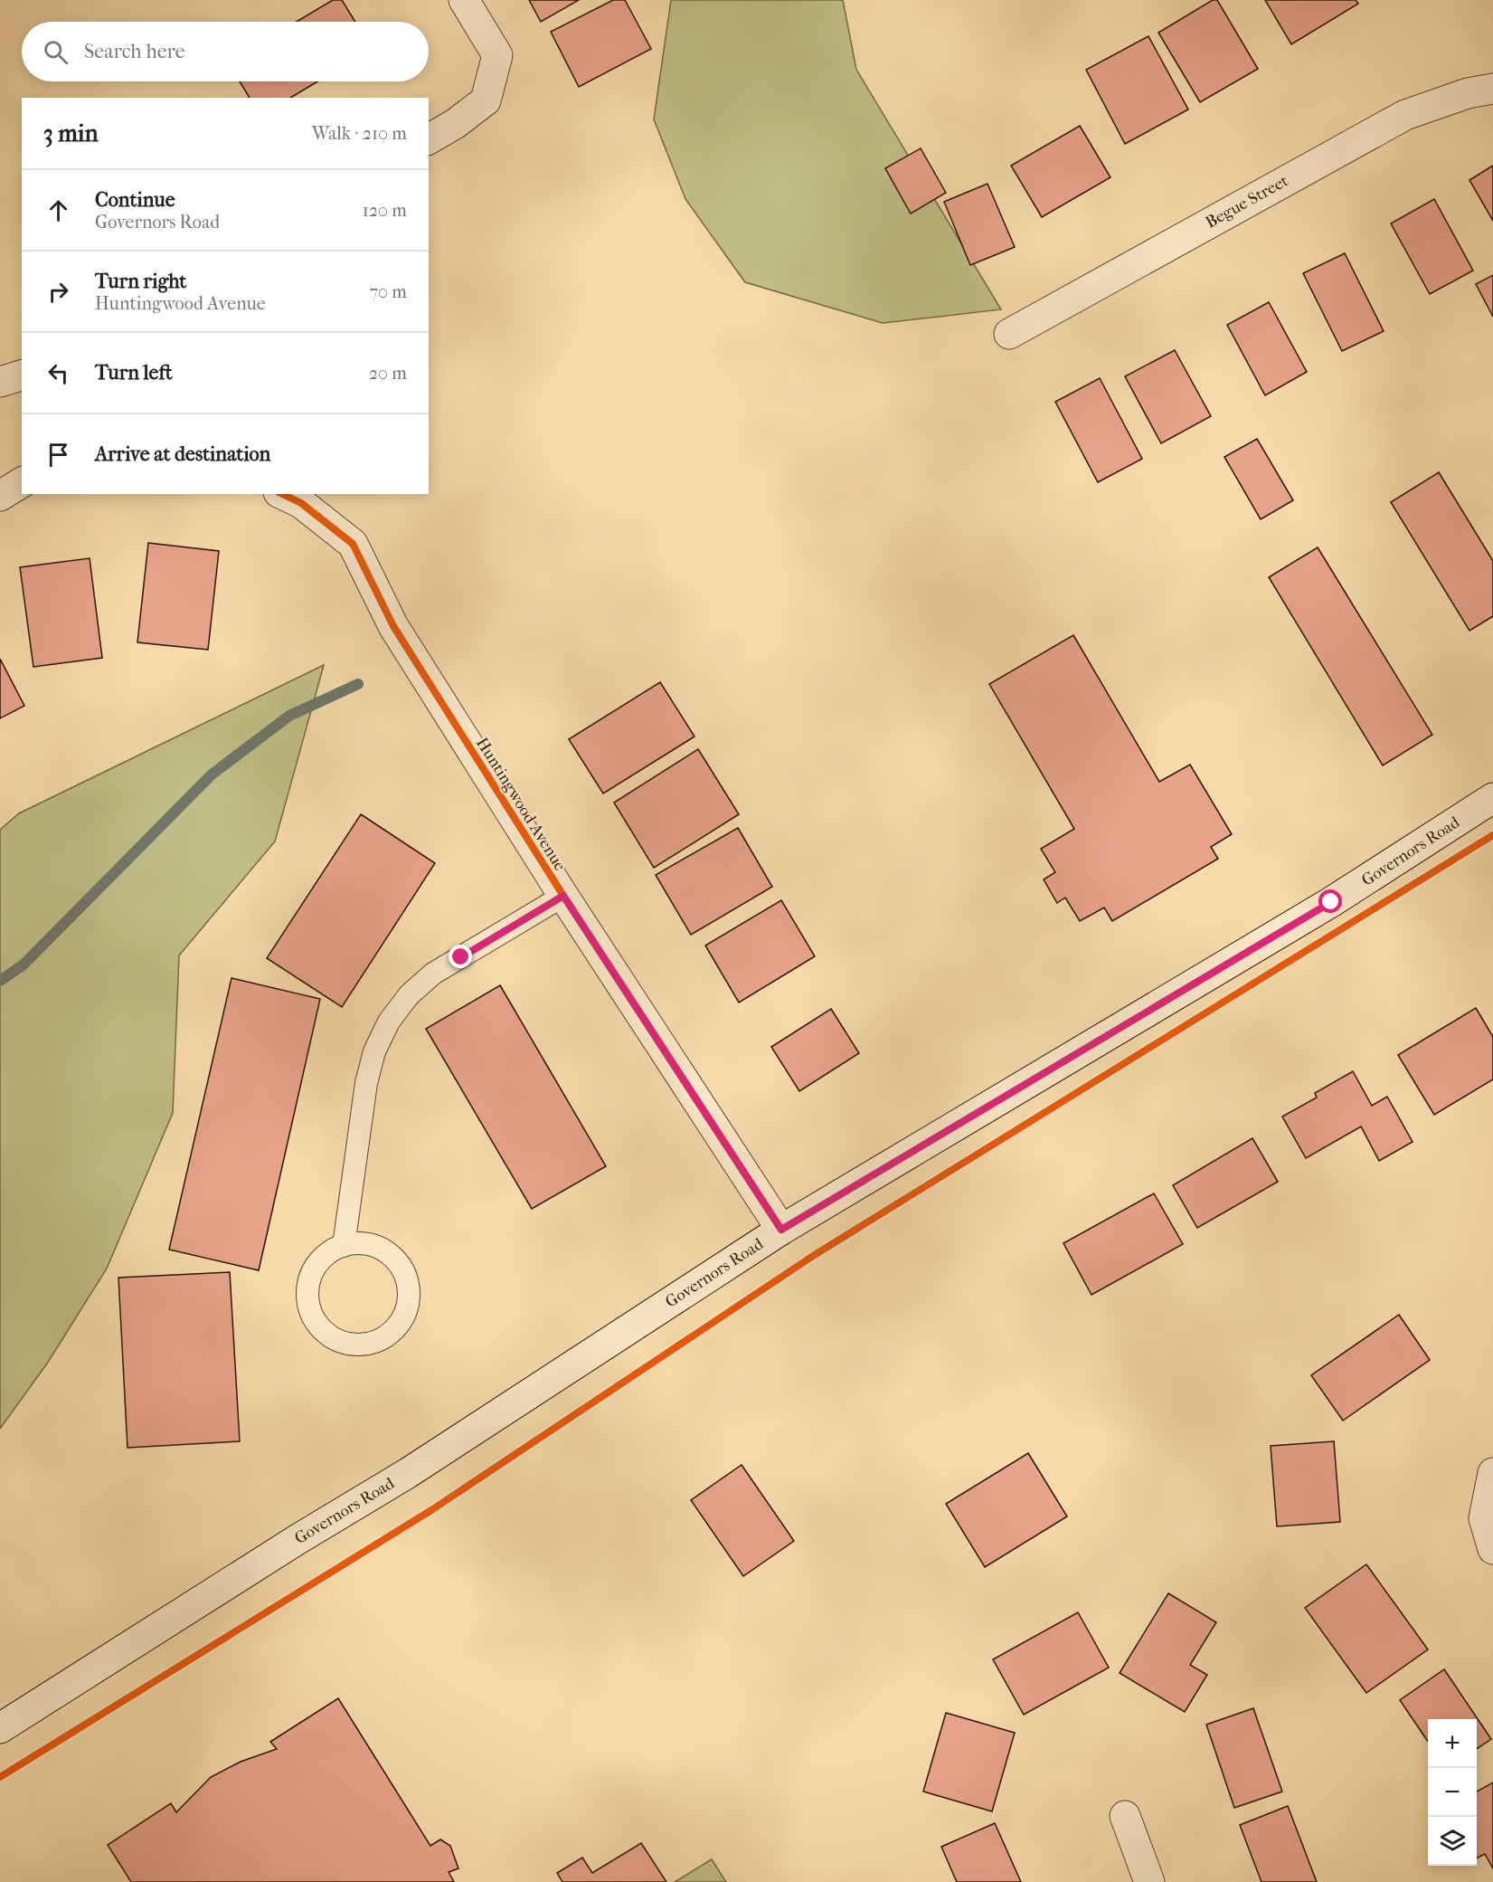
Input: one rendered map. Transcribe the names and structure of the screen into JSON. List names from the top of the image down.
{
  "streets": {
    "street": ["Begue Street", "Huntingwood Avenue", "Governors Road"]
  },
  "crossings": [
    ["Huntingwood Avenue", "Governors Road"]
  ],
  "page": {
    "search": "Search here",
    "heading": ["3 min", "Walk · 210 m"],
    "list": [
      ["Continue", "Governors Road", "120 m"],
      ["Turn right", "Huntingwood Avenue", "70 m"],
      ["Turn left", "20 m"],
      "Arrive at destination"
    ],
    "map_buttons": ["+", "−"]
  }
}
